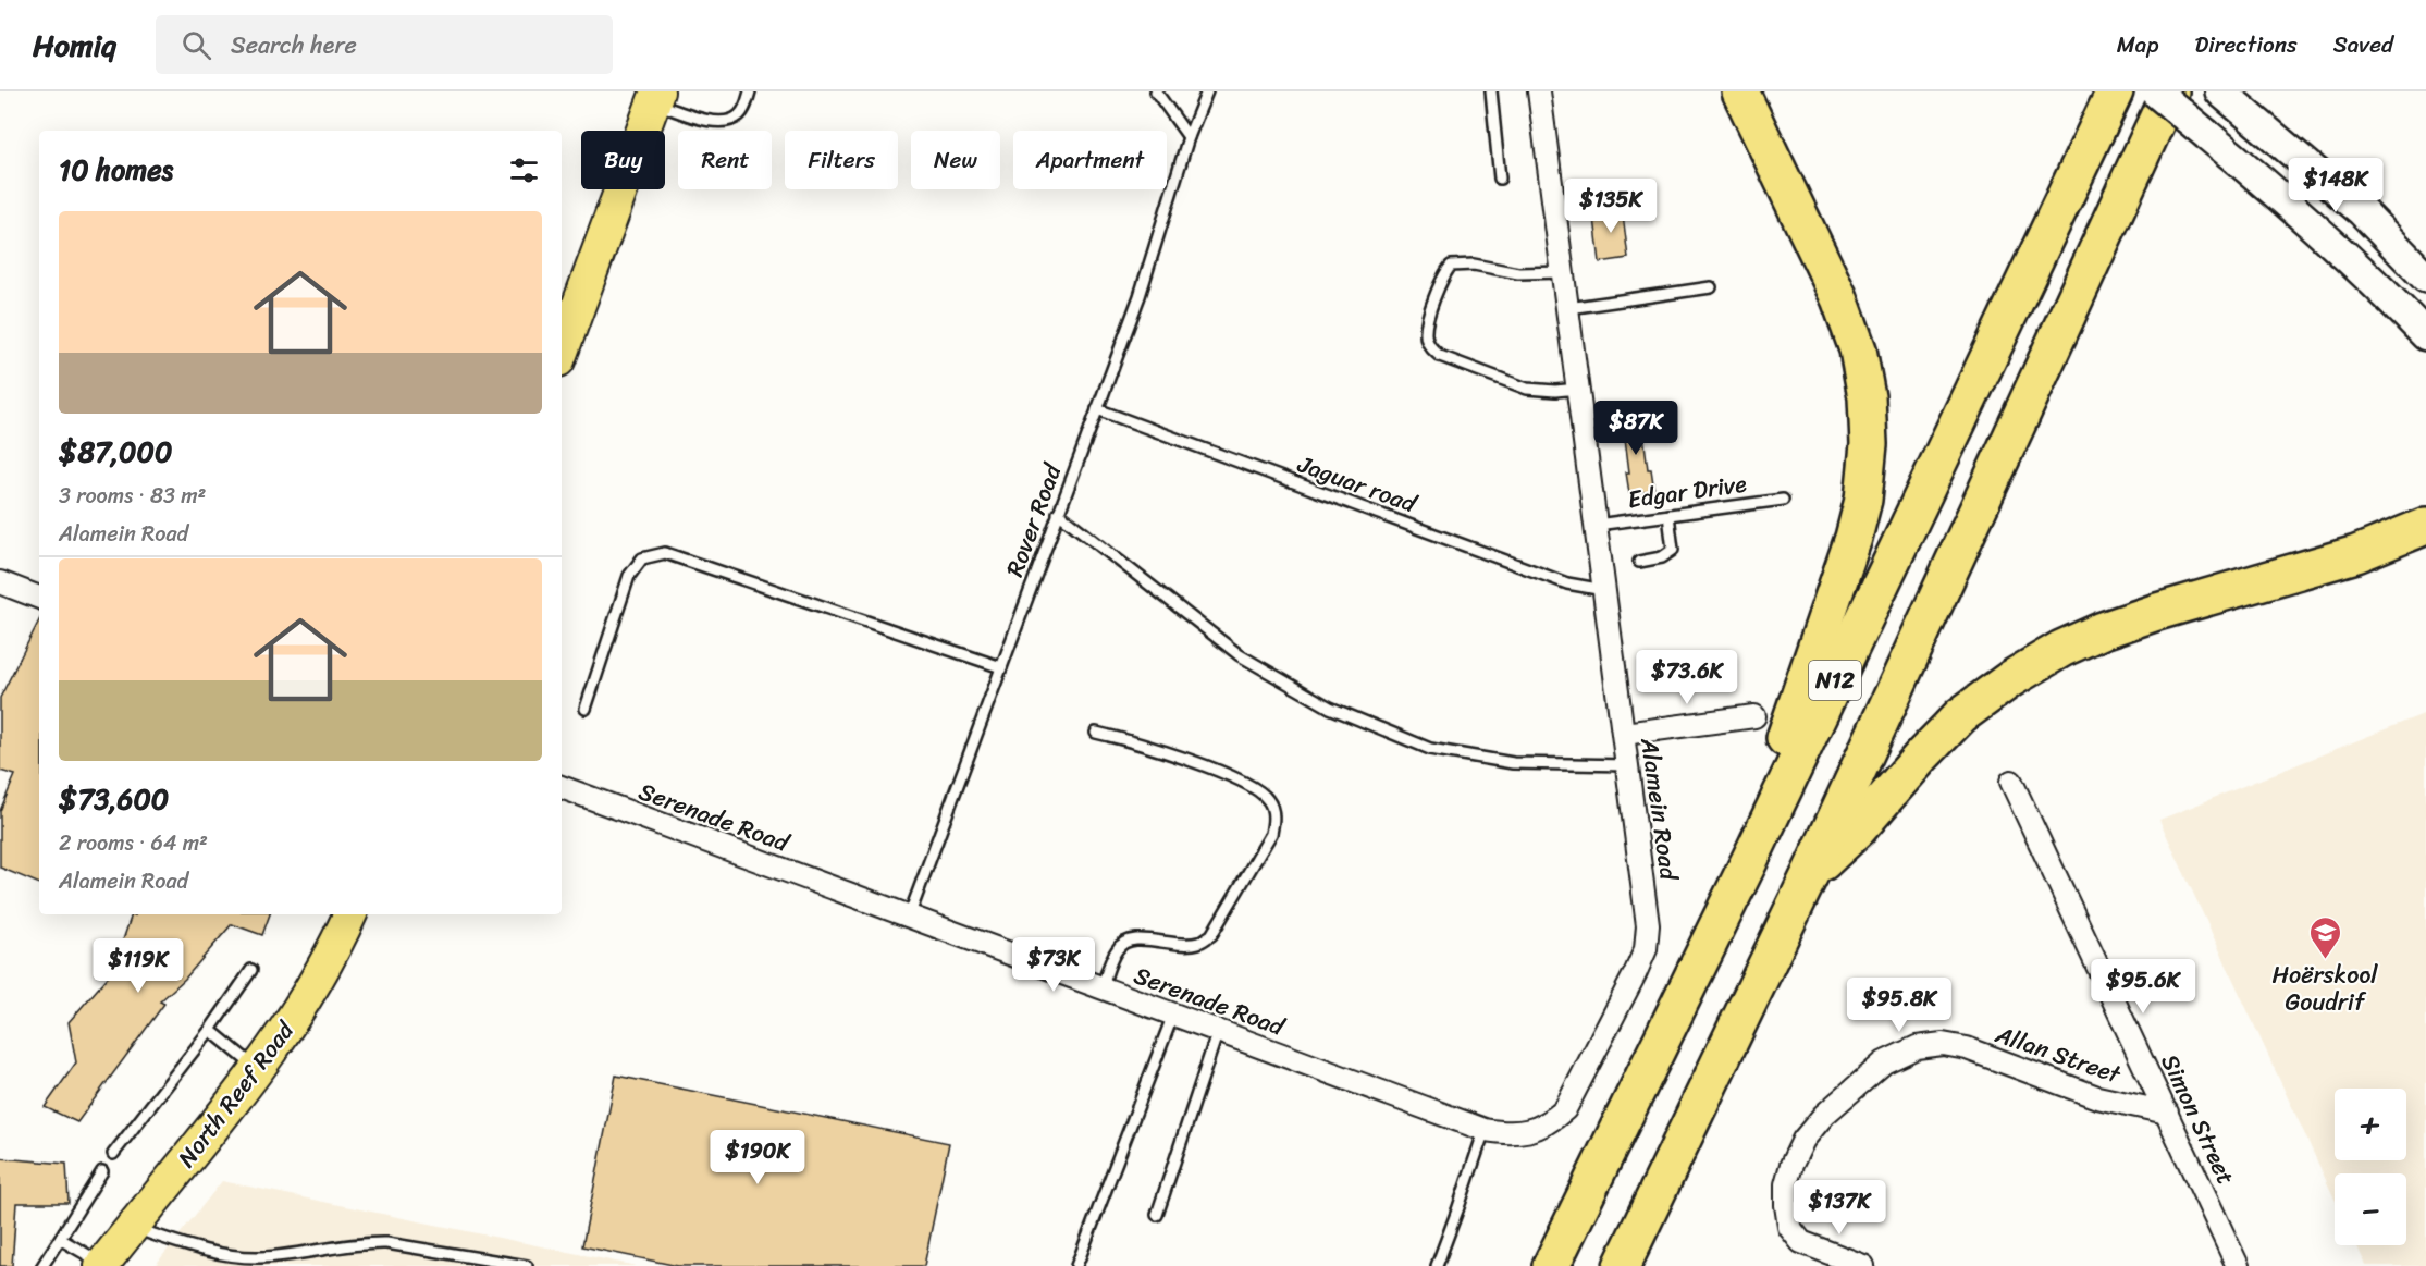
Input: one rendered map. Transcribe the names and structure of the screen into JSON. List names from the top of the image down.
{
  "streets": {
    "highway": ["N12"],
    "main road": ["North Reef Road"],
    "street": [
      "Alamein Road",
      "Serenade Road",
      "Allan Street",
      "Simon Street"
    ],
    "lane": ["Jaguar road", "Edgar Drive", "Rover Road"]
  },
  "crossings": [
    ["Jaguar road", "Rover Road"],
    ["Jaguar road", "Alamein Road"],
    ["Edgar Drive", "Alamein Road"],
    ["Rover Road", "Serenade Road"],
    ["Alamein Road", "Serenade Road"],
    ["Allan Street", "Simon Street"]
  ],
  "places": {
    "school or university": ["Hoërskool Goudrif"]
  },
  "page": {
    "header": "Homiq",
    "search": "Search here",
    "nav": ["Map", "Directions", "Saved"],
    "chip": [
      "Buy",
      "Rent",
      "Filters",
      "New",
      "Apartment"
    ],
    "heading": "10 homes",
    "price": [
      "$148K",
      "$135K",
      "$87K",
      "$73.6K",
      "$73K",
      "$119K",
      "$95.6K",
      "$95.8K",
      "$190K",
      "$137K"
    ],
    "list": [
      {
        "name": "$87,000",
        "note": "3 rooms · 83 m² · Alamein Road"
      },
      {
        "name": "$73,600",
        "note": "2 rooms · 64 m² · Alamein Road"
      }
    ],
    "map_buttons": ["+", "−"]
  }
}
